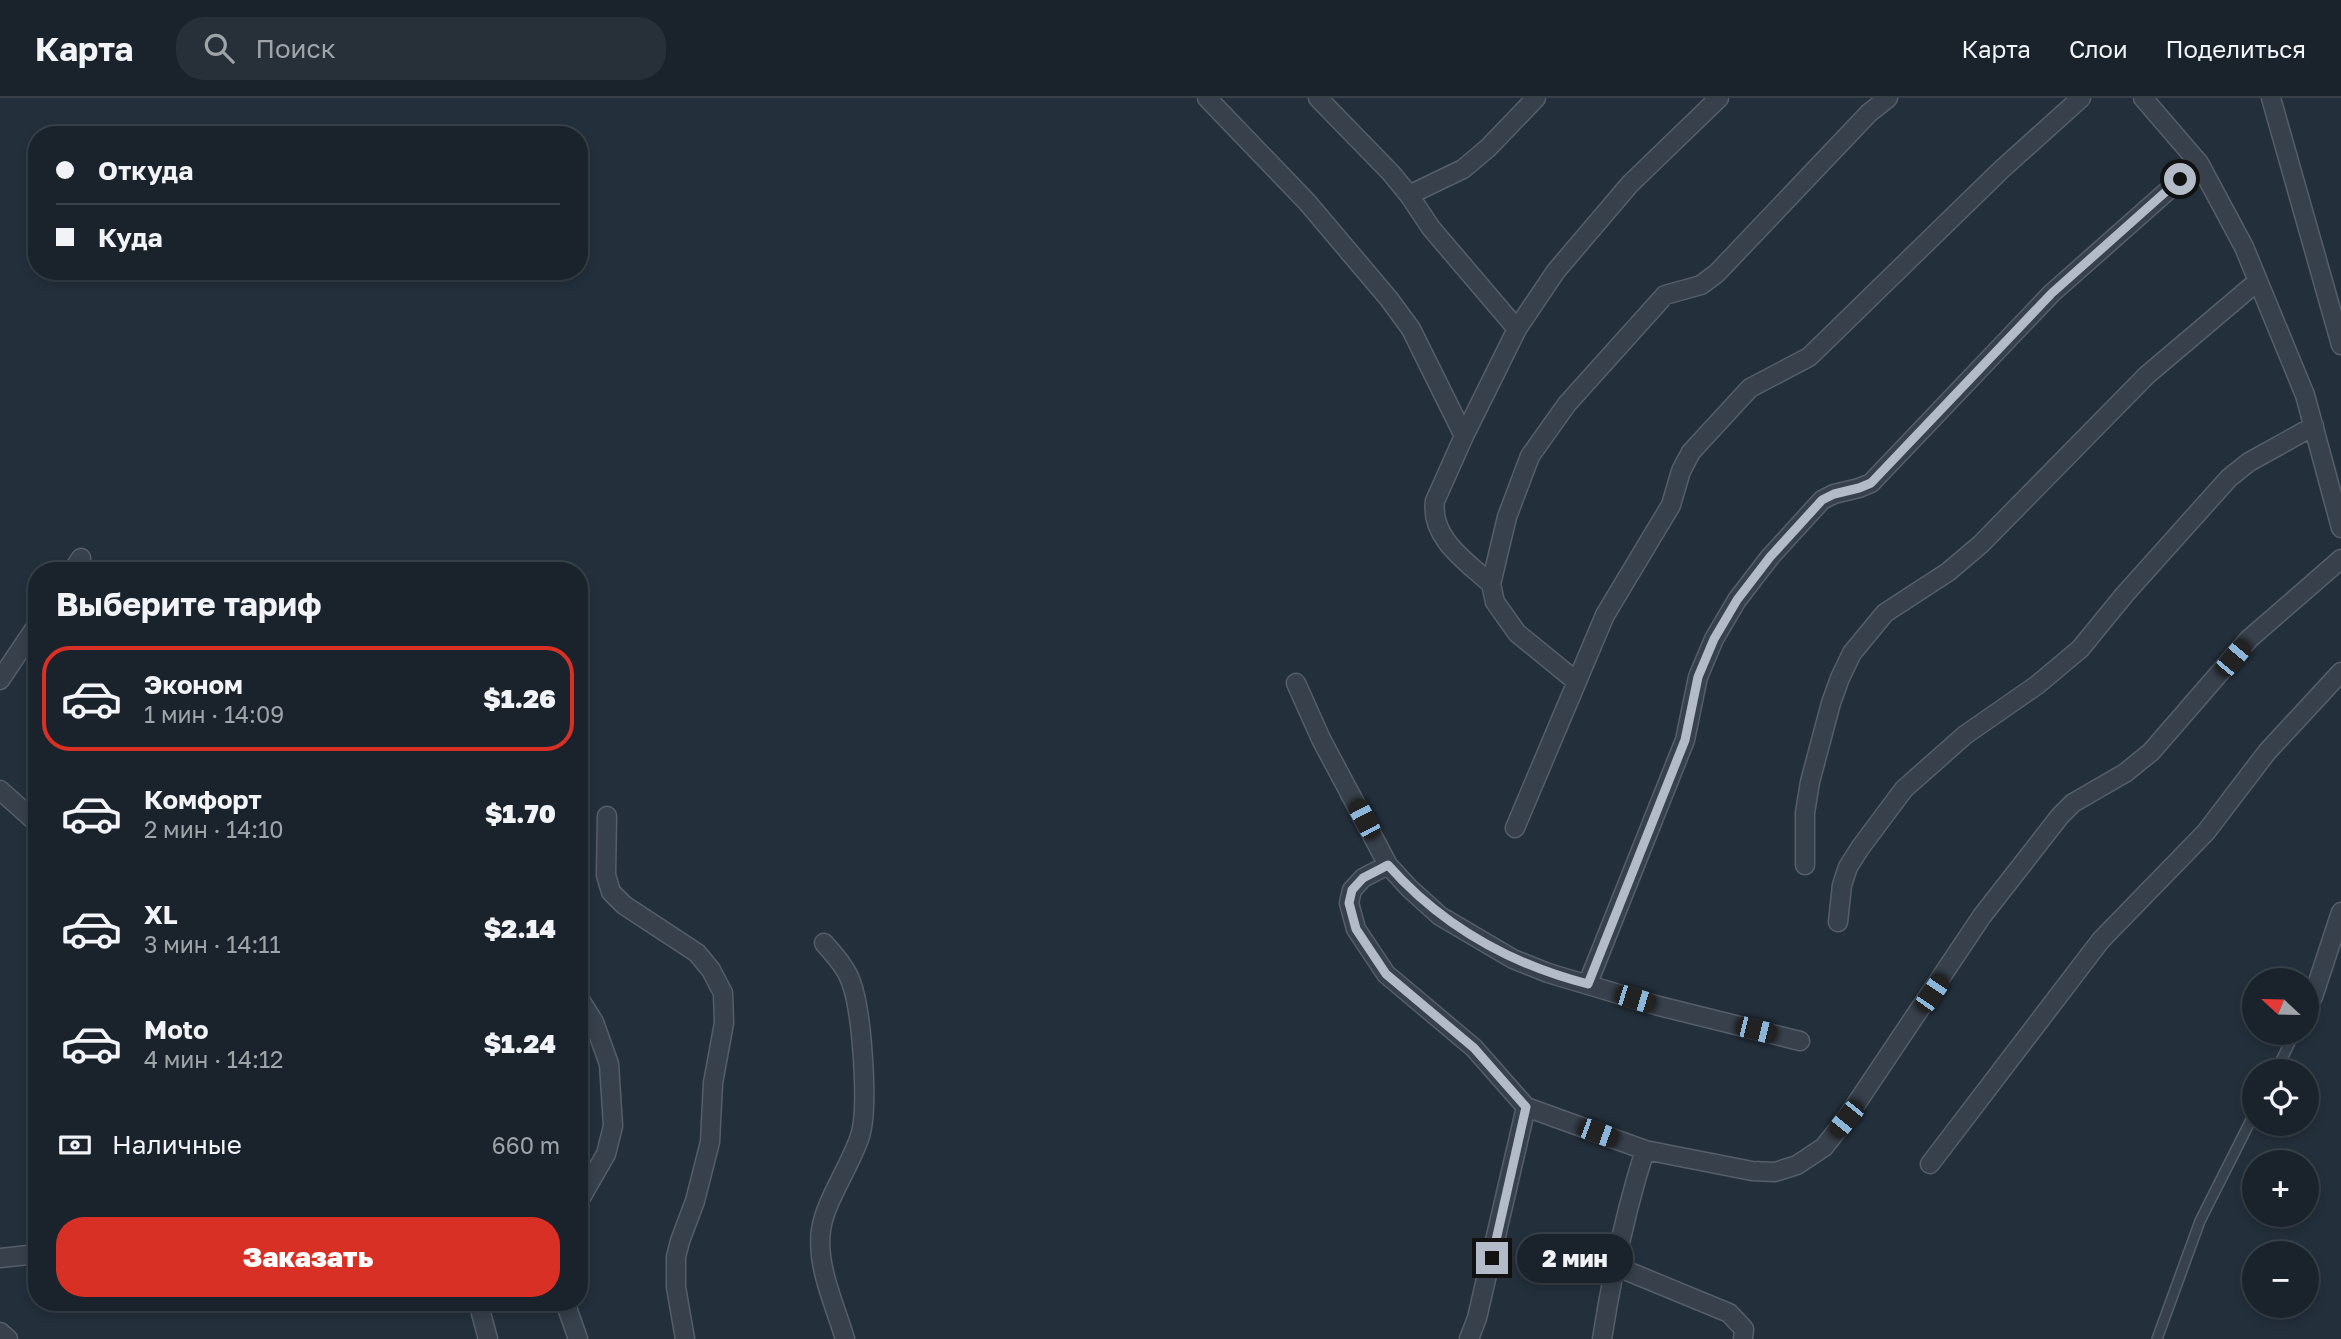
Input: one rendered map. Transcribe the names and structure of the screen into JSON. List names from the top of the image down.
{
  "north": "left",
  "page": {
    "header": "Карта",
    "search": "Поиск",
    "nav": ["Карта", "Слои", "Поделиться"],
    "banner": ["Откуда", "Куда"],
    "heading": "Выберите тариф",
    "list": [
      {
        "name": "Эконом",
        "note": "1 мин · 14:09",
        "value": "$1.26"
      },
      {
        "name": "Комфорт",
        "note": "2 мин · 14:10",
        "value": "$1.70"
      },
      {
        "name": "XL",
        "note": "3 мин · 14:11",
        "value": "$2.14"
      },
      {
        "name": "Moto",
        "note": "4 мин · 14:12",
        "value": "$1.24"
      }
    ],
    "map_buttons": ["+", "−"],
    "pay": ["Наличные", "660 m"],
    "buttons": "Заказать",
    "bubble": "2 мин"
  }
}
